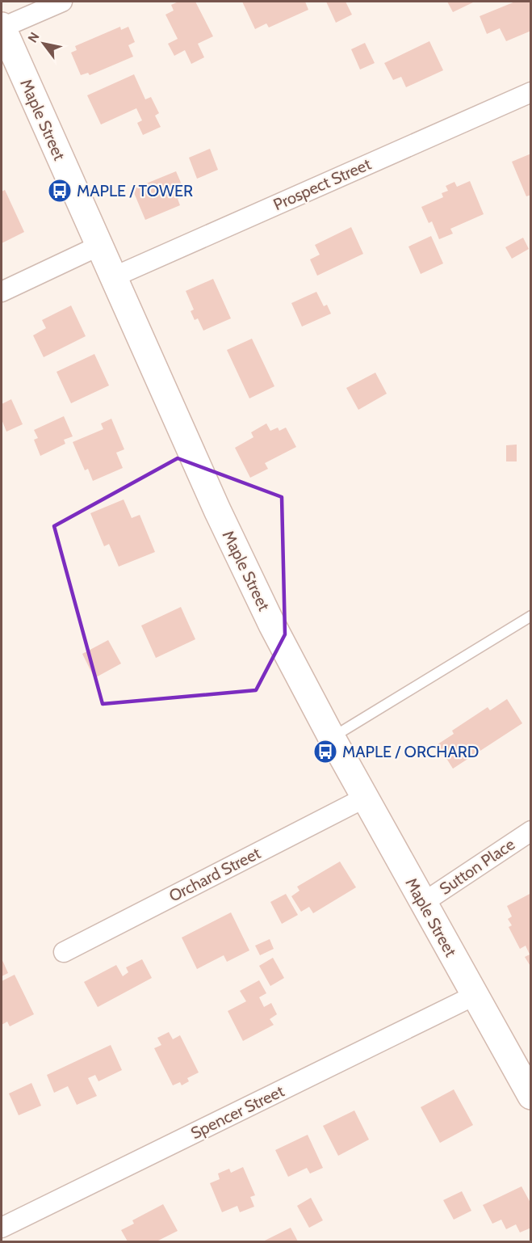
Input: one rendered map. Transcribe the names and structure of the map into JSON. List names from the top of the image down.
{
  "streets": {
    "main road": ["Maple Street"],
    "street": [
      "Prospect Street",
      "Sutton Place",
      "Orchard Street",
      "Spencer Street"
    ]
  },
  "crossings": [
    ["Maple Street", "Prospect Street"],
    ["Maple Street", "Sutton Place"],
    ["Maple Street", "Orchard Street"],
    ["Maple Street", "Spencer Street"]
  ],
  "places": {
    "bus stop": ["MAPLE / TOWER", "MAPLE / ORCHARD"]
  },
  "north": "top left"
}
